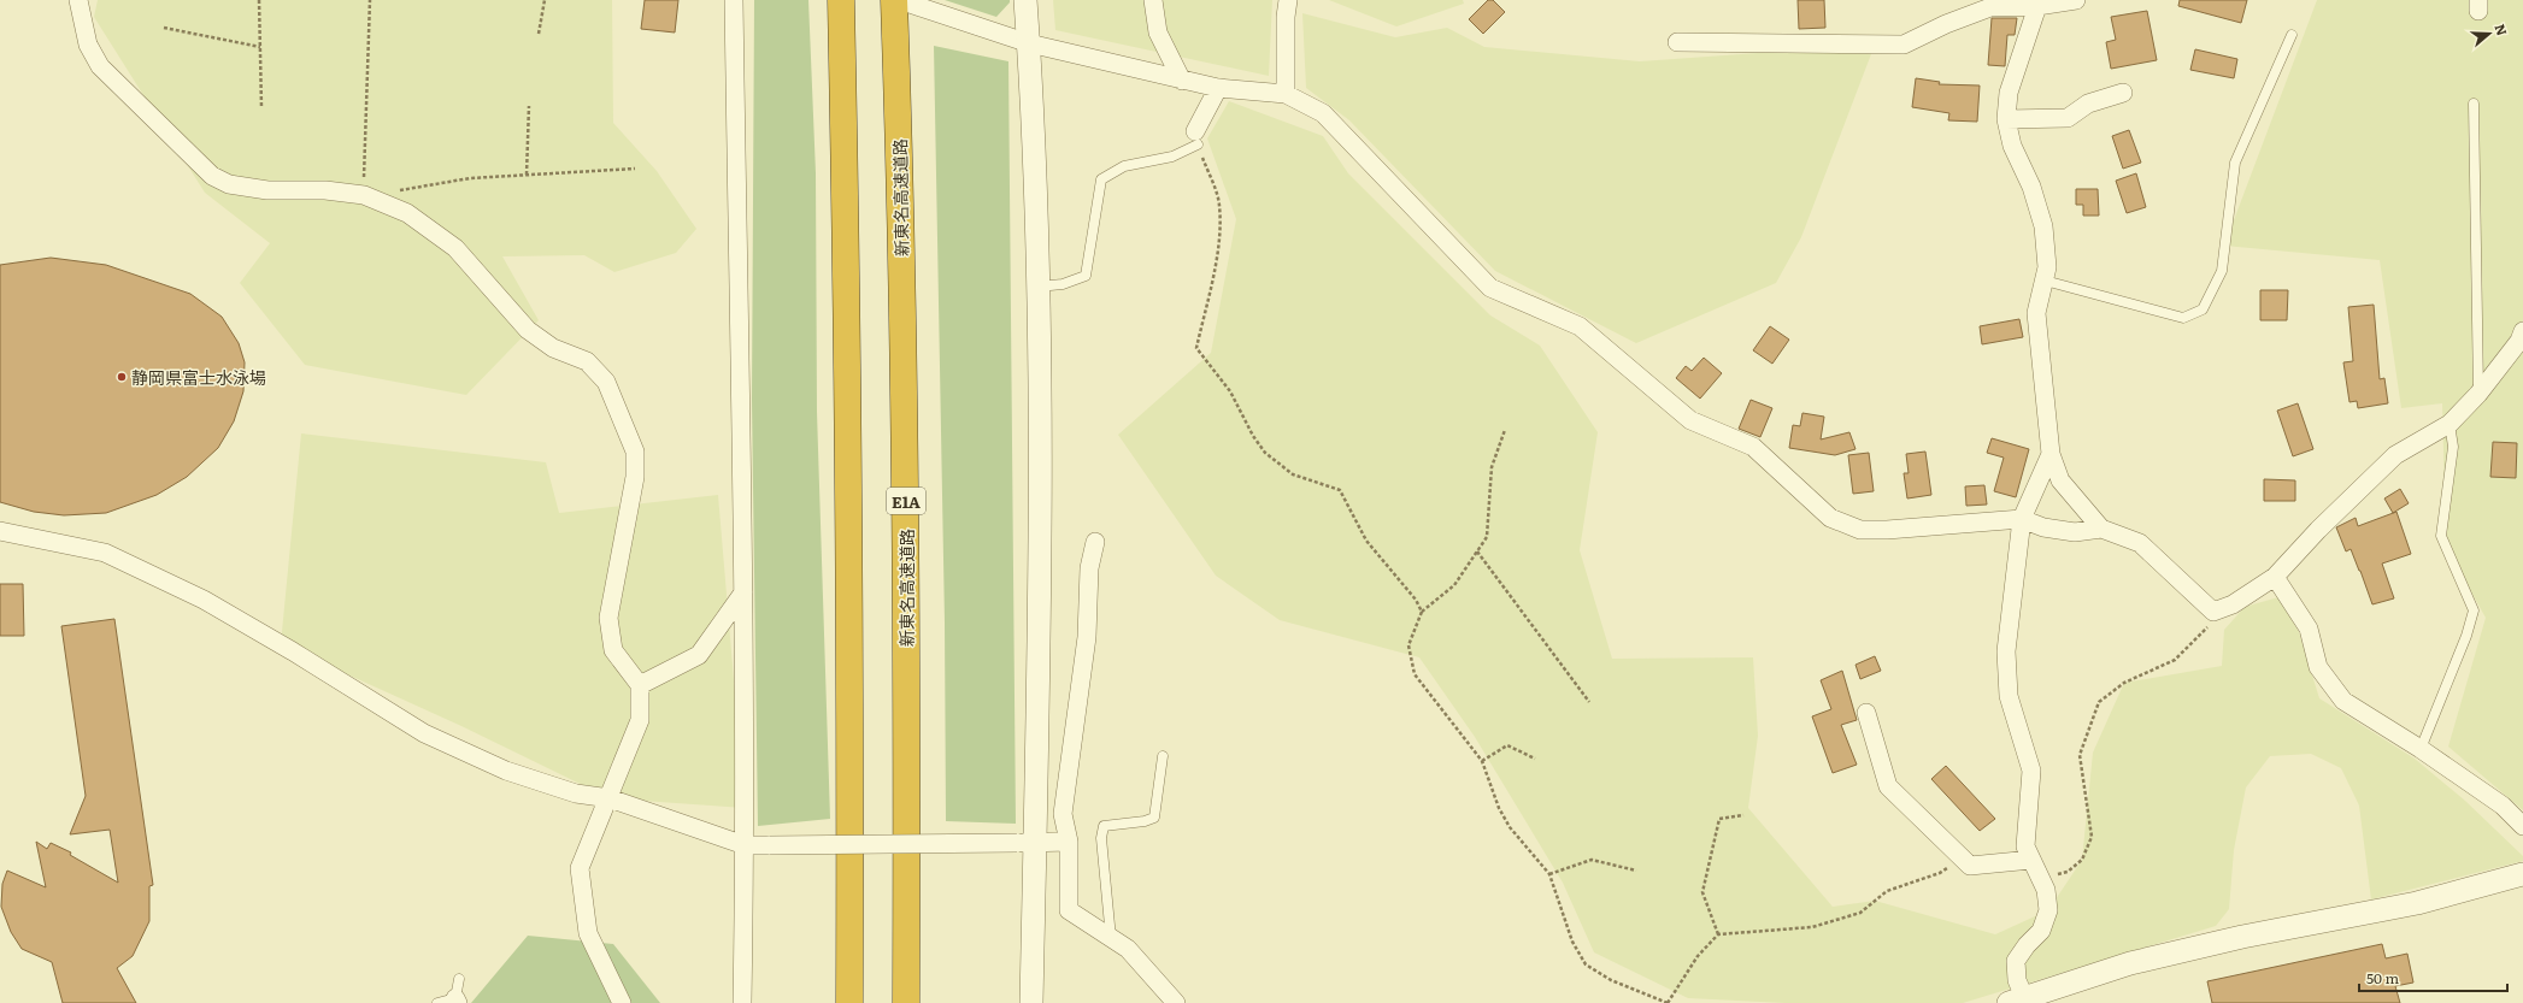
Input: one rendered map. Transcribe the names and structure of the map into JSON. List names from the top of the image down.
{
  "streets": {
    "highway": ["新東名高速道路", "E1A"]
  },
  "places": ["静岡県富士水泳場"],
  "scale_bar": "50 m",
  "north": "right"
}
